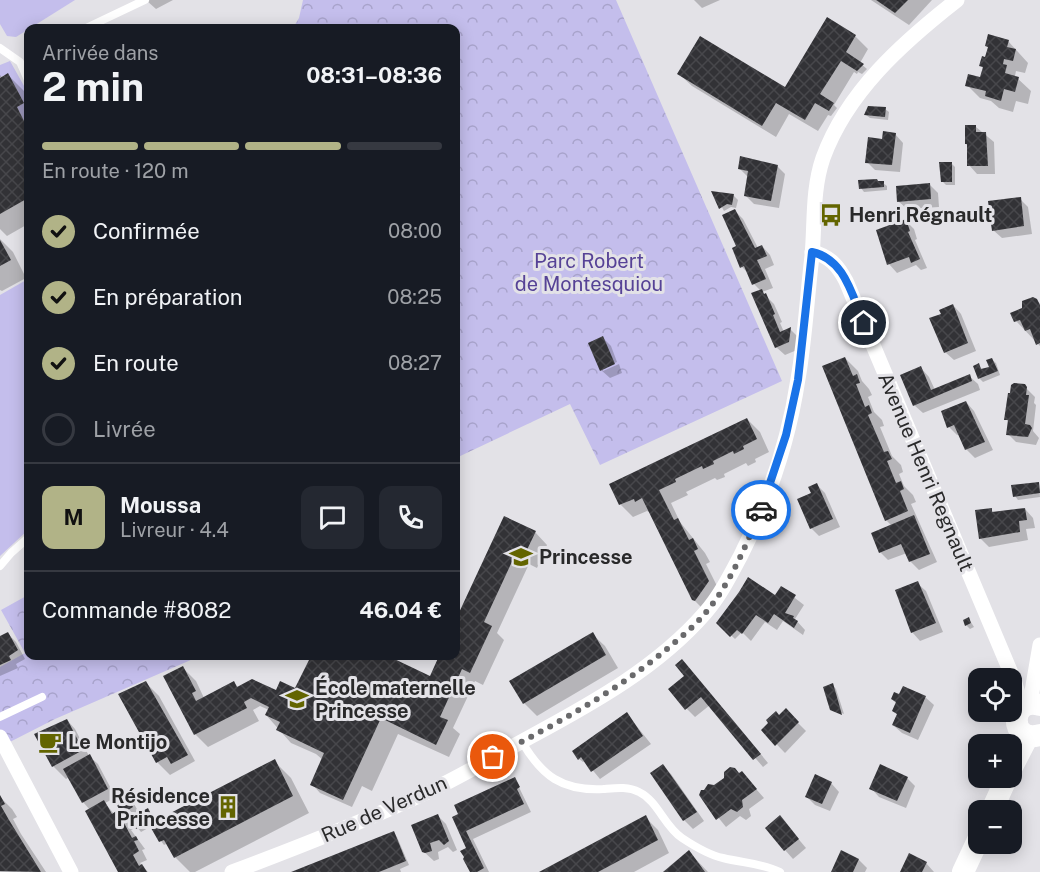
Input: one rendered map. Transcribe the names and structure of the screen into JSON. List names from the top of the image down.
{
  "streets": {
    "street": ["Avenue Henri Regnault", "Rue de Verdun"]
  },
  "crossings": [
    ["Avenue Henri Regnault", "Rue de Verdun"]
  ],
  "parks": ["Parc Robert de Montesquiou"],
  "places": {
    "bus stop": ["Henri Régnault"],
    "school or university": ["Princesse", "École maternelle Princesse"],
    "cafe": ["Le Montijo"],
    "building": ["Résidence Princesse"]
  },
  "page": {
    "heading": ["2 min", "Arrivée dans", "08:31–08:36"],
    "panel": [
      "Moussa",
      "Livreur · 4.4",
      "Commande #8082",
      "46.04 €"
    ],
    "bar": "En route · 120 m",
    "list": [
      ["Confirmée", "08:00"],
      ["En préparation", "08:25"],
      ["En route", "08:27"],
      "Livrée"
    ],
    "round": "M",
    "map_buttons": ["+", "−"]
  }
}
